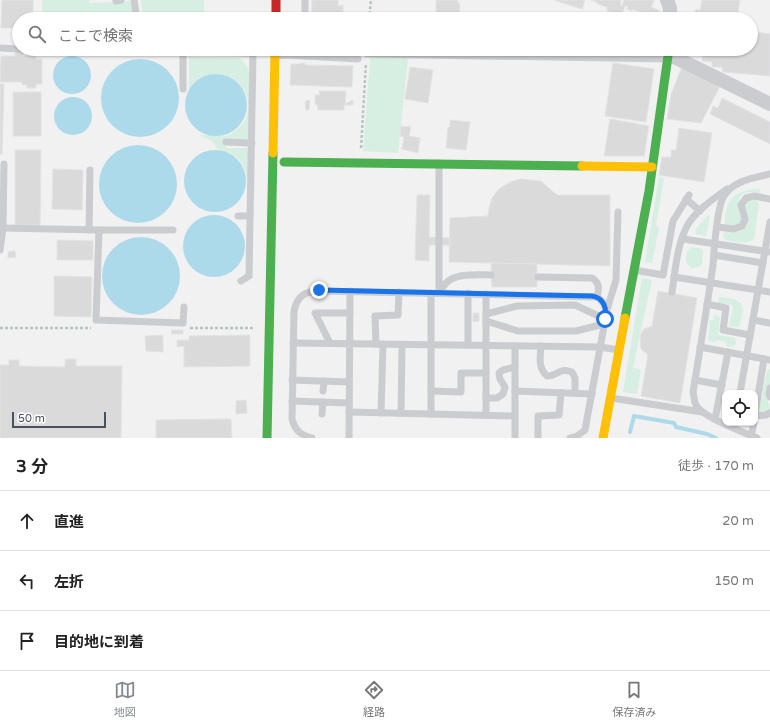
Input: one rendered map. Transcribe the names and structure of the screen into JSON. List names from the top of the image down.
{
  "scale_bar": "50 m",
  "page": {
    "search": "ここで検索",
    "scale": "50 m",
    "heading": ["3 分", "徒歩 · 170 m"],
    "list": [
      ["直進", "20 m"],
      ["左折", "150 m"],
      "目的地に到着"
    ],
    "nav": ["地図", "経路", "保存済み"]
  }
}
